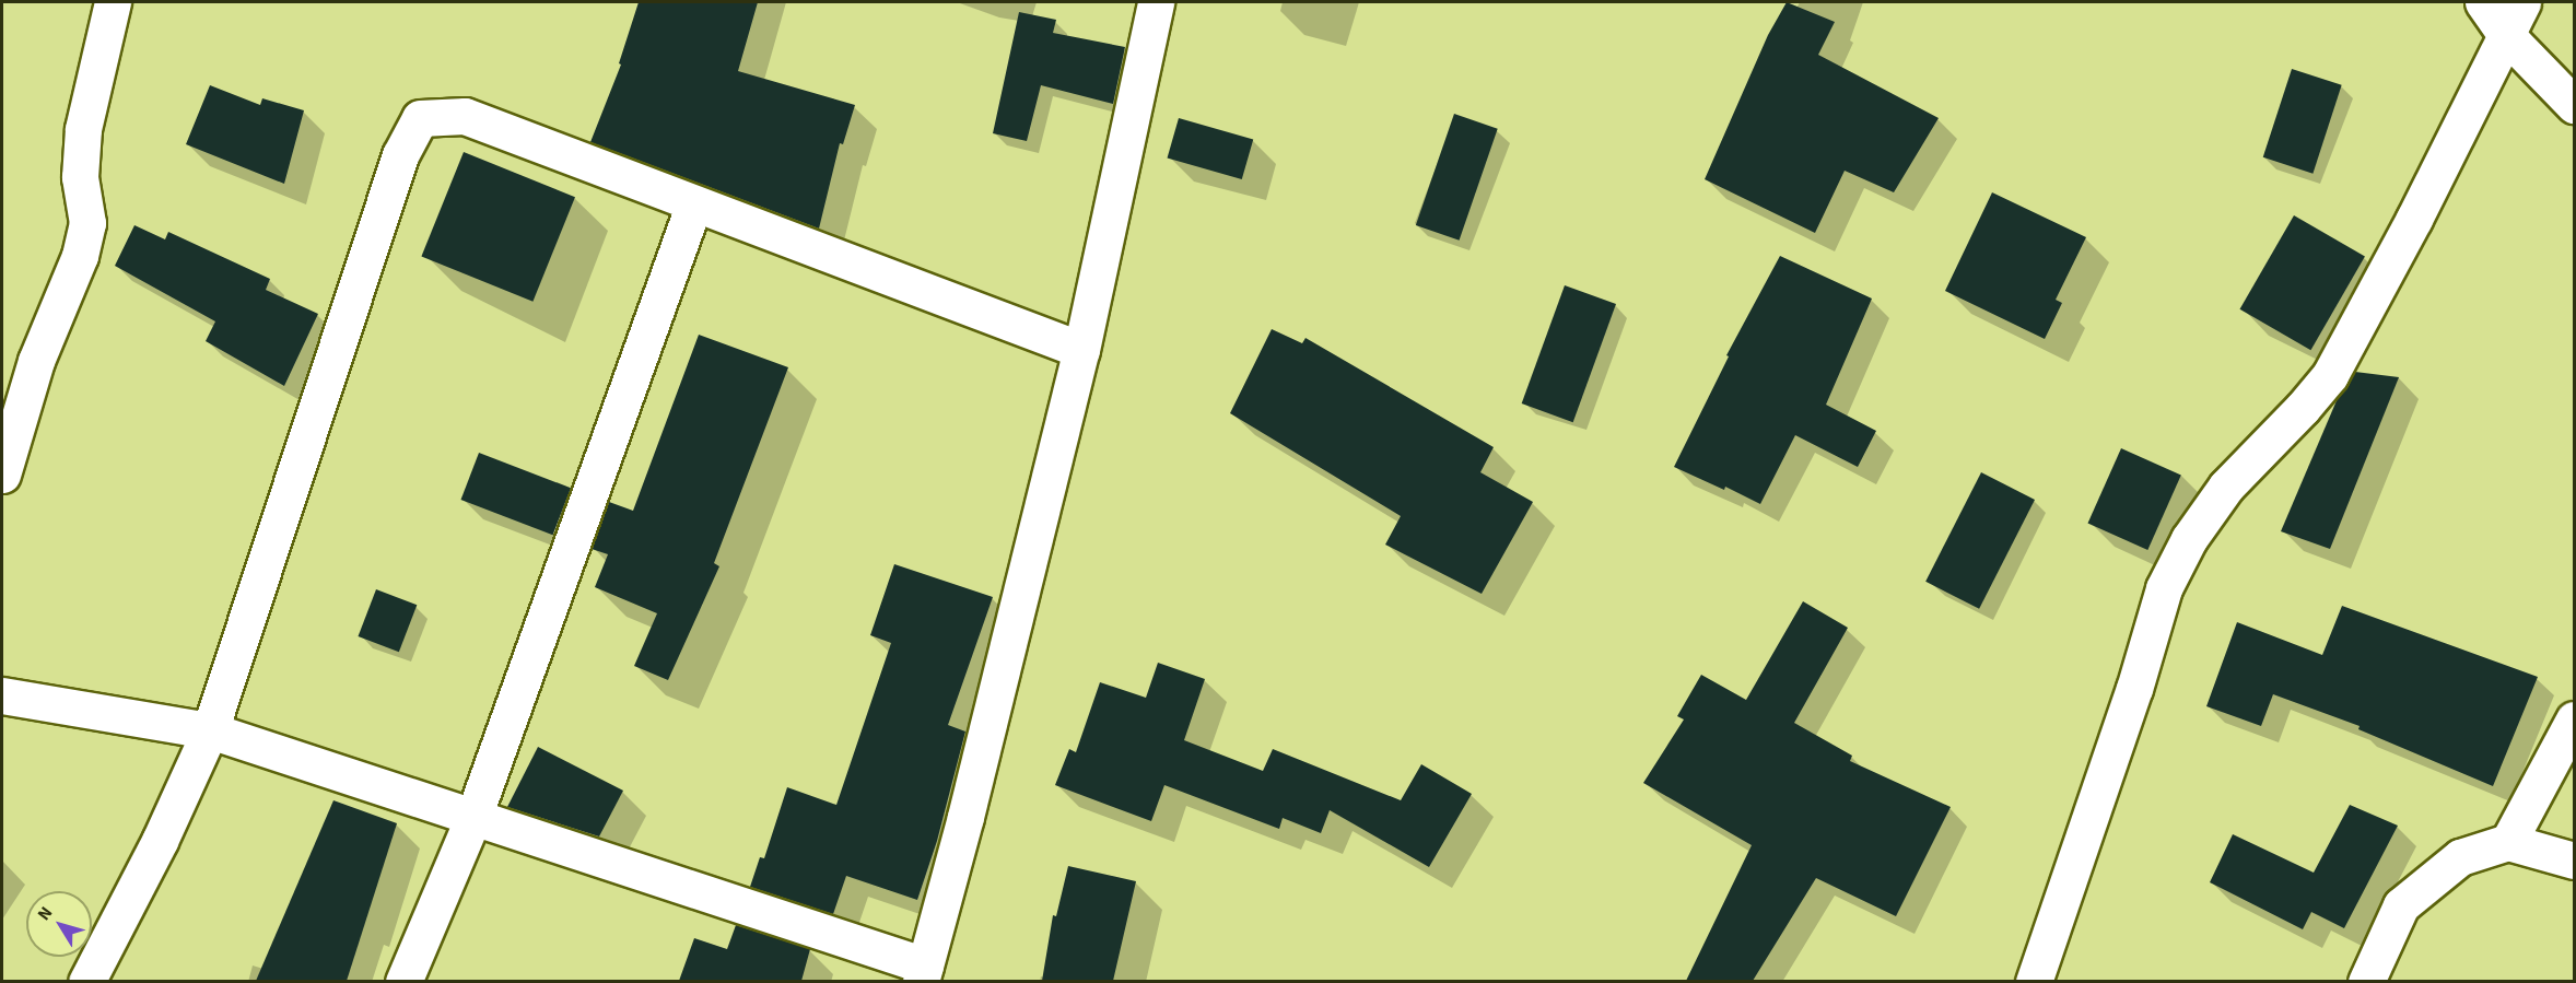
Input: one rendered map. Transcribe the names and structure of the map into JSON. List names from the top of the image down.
{
  "north": "top left"
}
